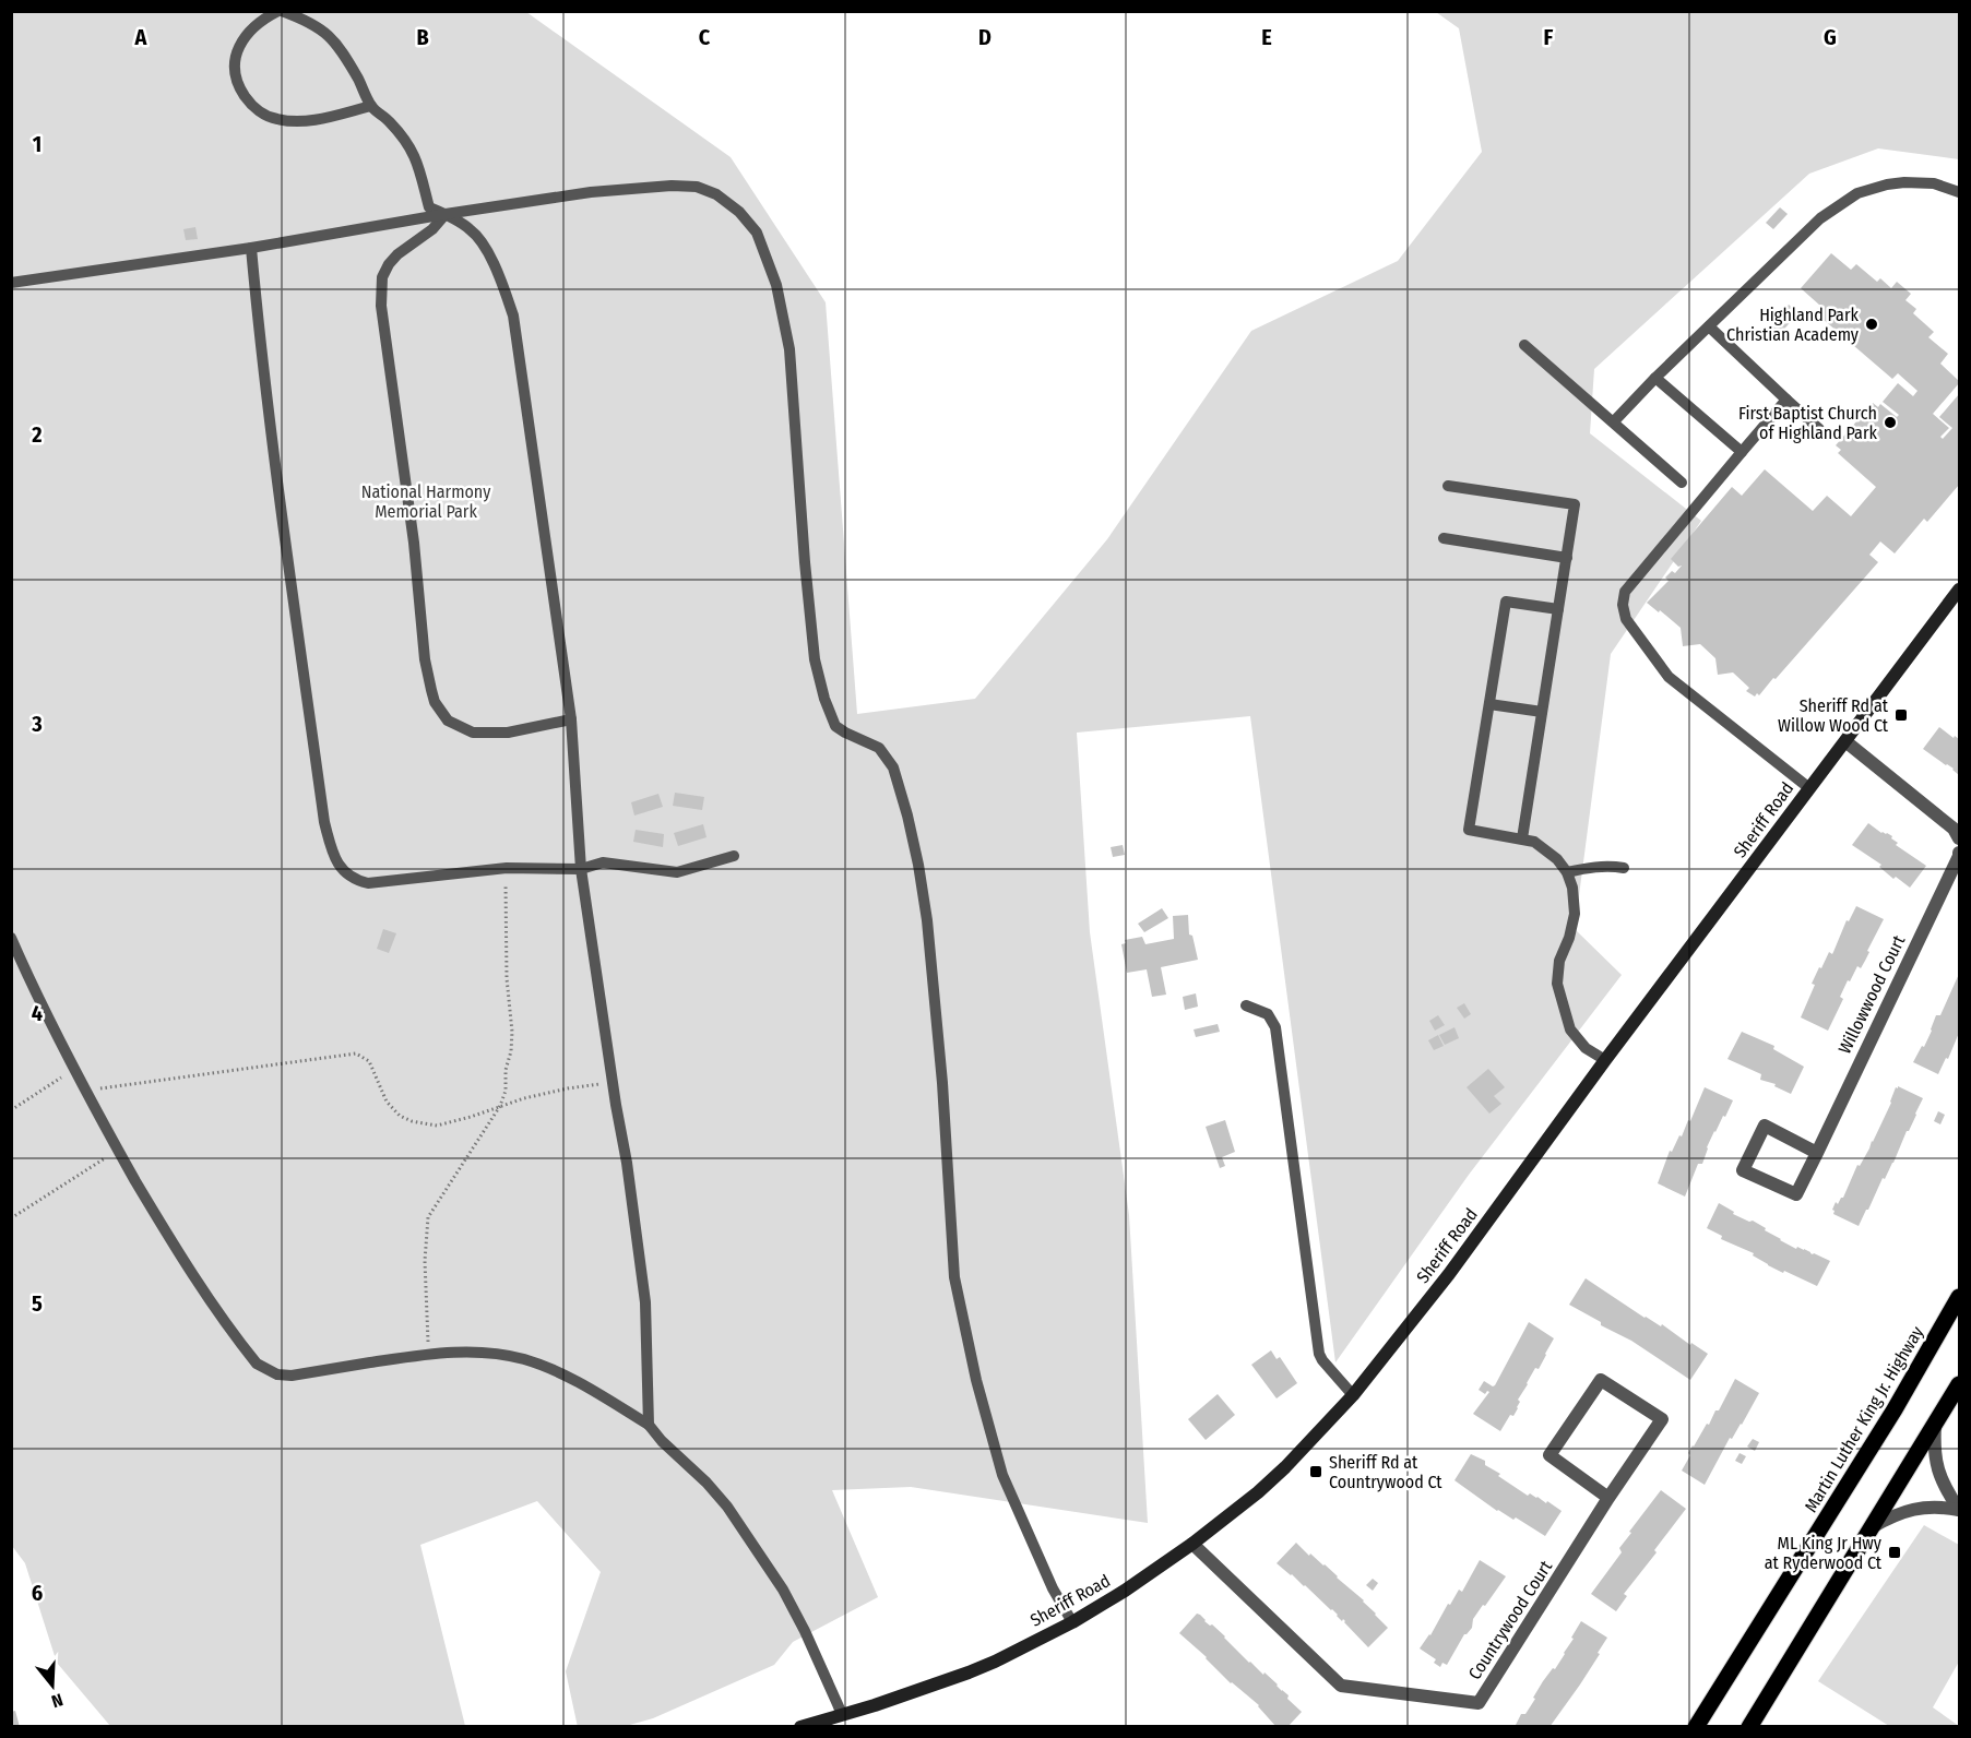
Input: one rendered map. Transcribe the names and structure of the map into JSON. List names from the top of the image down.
{
  "streets": {
    "main road": ["Sheriff Road", "Martin Luther King Jr. Highway"],
    "street": ["Willowwood Court", "Countrywood Court"]
  },
  "crossings": [
    ["Sheriff Road", "Countrywood Court"]
  ],
  "parks": ["National Harmony Memorial Park"],
  "places": {
    "other": ["Highland Park Christian Academy", "First Baptist Church of Highland Park"],
    "transit": ["Sheriff Rd at Willow Wood Ct", "Sheriff Rd at Countrywood Ct", "ML King Jr Hwy at Ryderwood Ct"]
  },
  "north": "bottom",
  "grid": {
    "columns": [
      "A",
      "B",
      "C",
      "D",
      "E",
      "F",
      "G"
    ],
    "rows": [
      "1",
      "2",
      "3",
      "4",
      "5",
      "6"
    ]
  }
}
